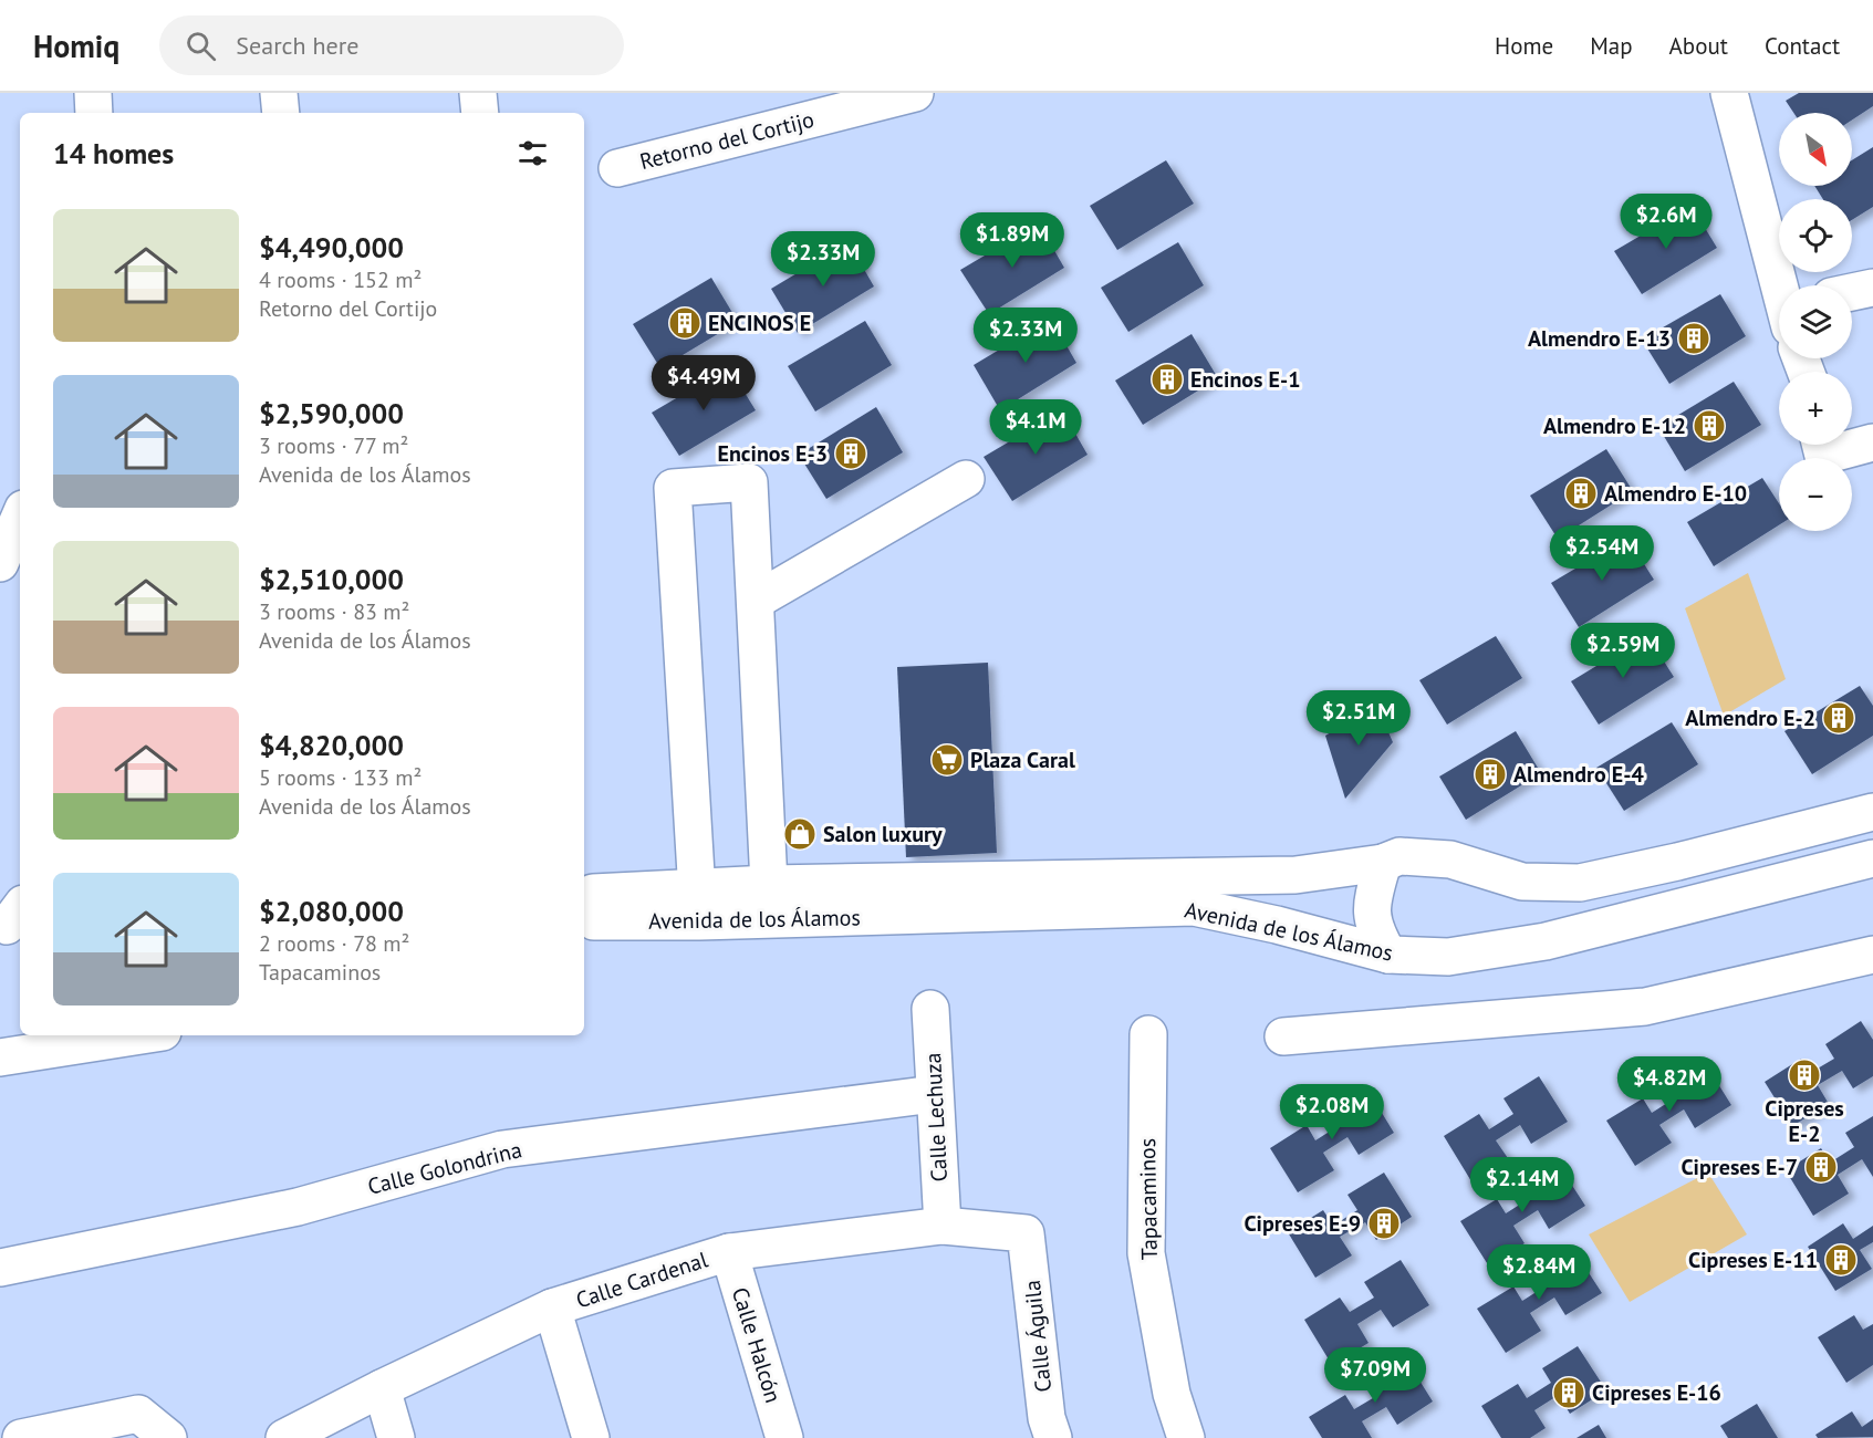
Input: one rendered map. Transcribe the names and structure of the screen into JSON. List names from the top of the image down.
{
  "streets": {
    "street": [
      "Retorno del Cortijo",
      "Avenida de los Álamos",
      "Calle Lechuza",
      "Calle Golondrina",
      "Tapacaminos",
      "Calle Cardenal",
      "Calle Águila",
      "Calle Halcón"
    ]
  },
  "crossings": [
    ["Calle Lechuza", "Calle Golondrina"],
    ["Calle Lechuza", "Calle Cardenal"],
    ["Calle Cardenal", "Calle Águila"],
    ["Calle Cardenal", "Calle Halcón"]
  ],
  "places": {
    "building": [
      "ENCINOS E",
      "Almendro E-13",
      "Encinos E-1",
      "Almendro E-12",
      "Encinos E-3",
      "Almendro E-10",
      "Almendro E-2",
      "Almendro E-4",
      "Cipreses E-2",
      "Cipreses E-7",
      "Cipreses E-9",
      "Cipreses E-11",
      "Cipreses E-16"
    ],
    "supermarket": ["Plaza Caral"],
    "shop": ["Salon luxury"]
  },
  "north": "bottom right",
  "page": {
    "header": "Homiq",
    "search": "Search here",
    "nav": [
      "Home",
      "Map",
      "About",
      "Contact"
    ],
    "map_buttons": ["+", "−"],
    "heading": "14 homes",
    "list": [
      {
        "name": "$4,490,000",
        "note": "4 rooms · 152 m² · Retorno del Cortijo"
      },
      {
        "name": "$2,590,000",
        "note": "3 rooms · 77 m² · Avenida de los Álamos"
      },
      {
        "name": "$2,510,000",
        "note": "3 rooms · 83 m² · Avenida de los Álamos"
      },
      {
        "name": "$4,820,000",
        "note": "5 rooms · 133 m² · Avenida de los Álamos"
      },
      {
        "name": "$2,080,000",
        "note": "2 rooms · 78 m² · Tapacaminos"
      }
    ],
    "price": [
      "$2.6M",
      "$1.89M",
      "$2.33M",
      "$2.33M",
      "$4.49M",
      "$4.1M",
      "$2.54M",
      "$2.59M",
      "$2.51M",
      "$4.82M",
      "$2.08M",
      "$2.14M",
      "$2.84M",
      "$7.09M"
    ]
  }
}
